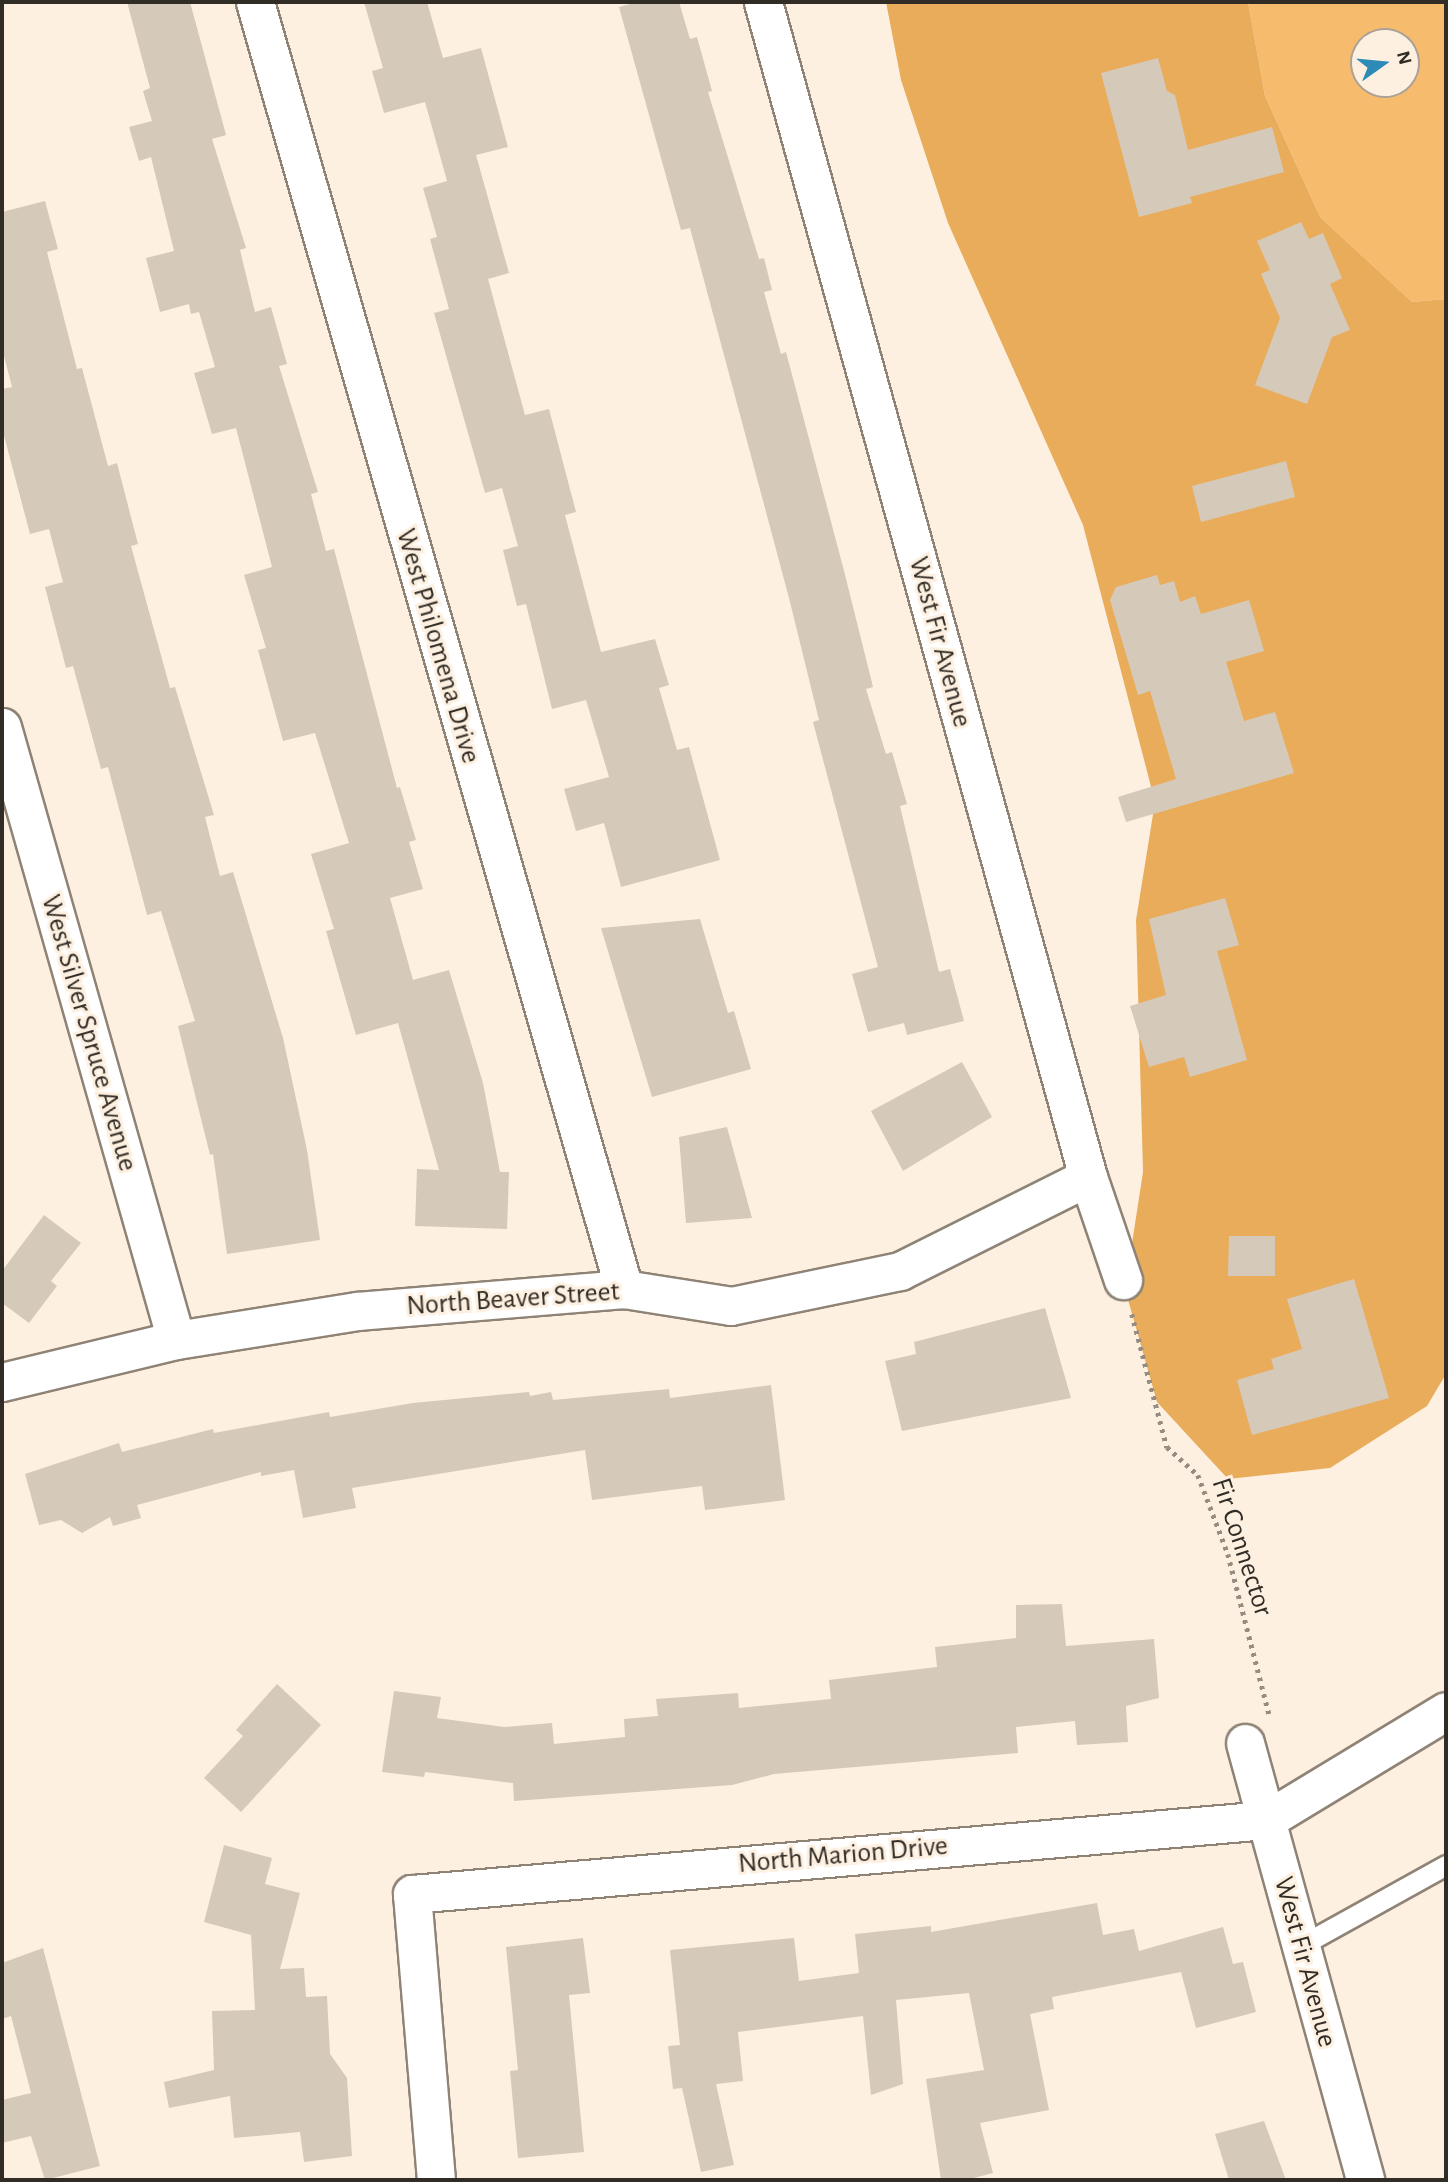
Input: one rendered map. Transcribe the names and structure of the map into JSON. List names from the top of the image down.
{
  "streets": {
    "street": [
      "West Fir Avenue",
      "West Philomena Drive",
      "West Silver Spruce Avenue",
      "North Beaver Street",
      "North Marion Drive"
    ],
    "path": ["Fir Connector"]
  },
  "crossings": [
    ["West Fir Avenue", "North Beaver Street"],
    ["West Fir Avenue", "Fir Connector"],
    ["West Fir Avenue", "North Marion Drive"],
    ["West Philomena Drive", "North Beaver Street"],
    ["West Silver Spruce Avenue", "North Beaver Street"]
  ],
  "north": "right"
}
